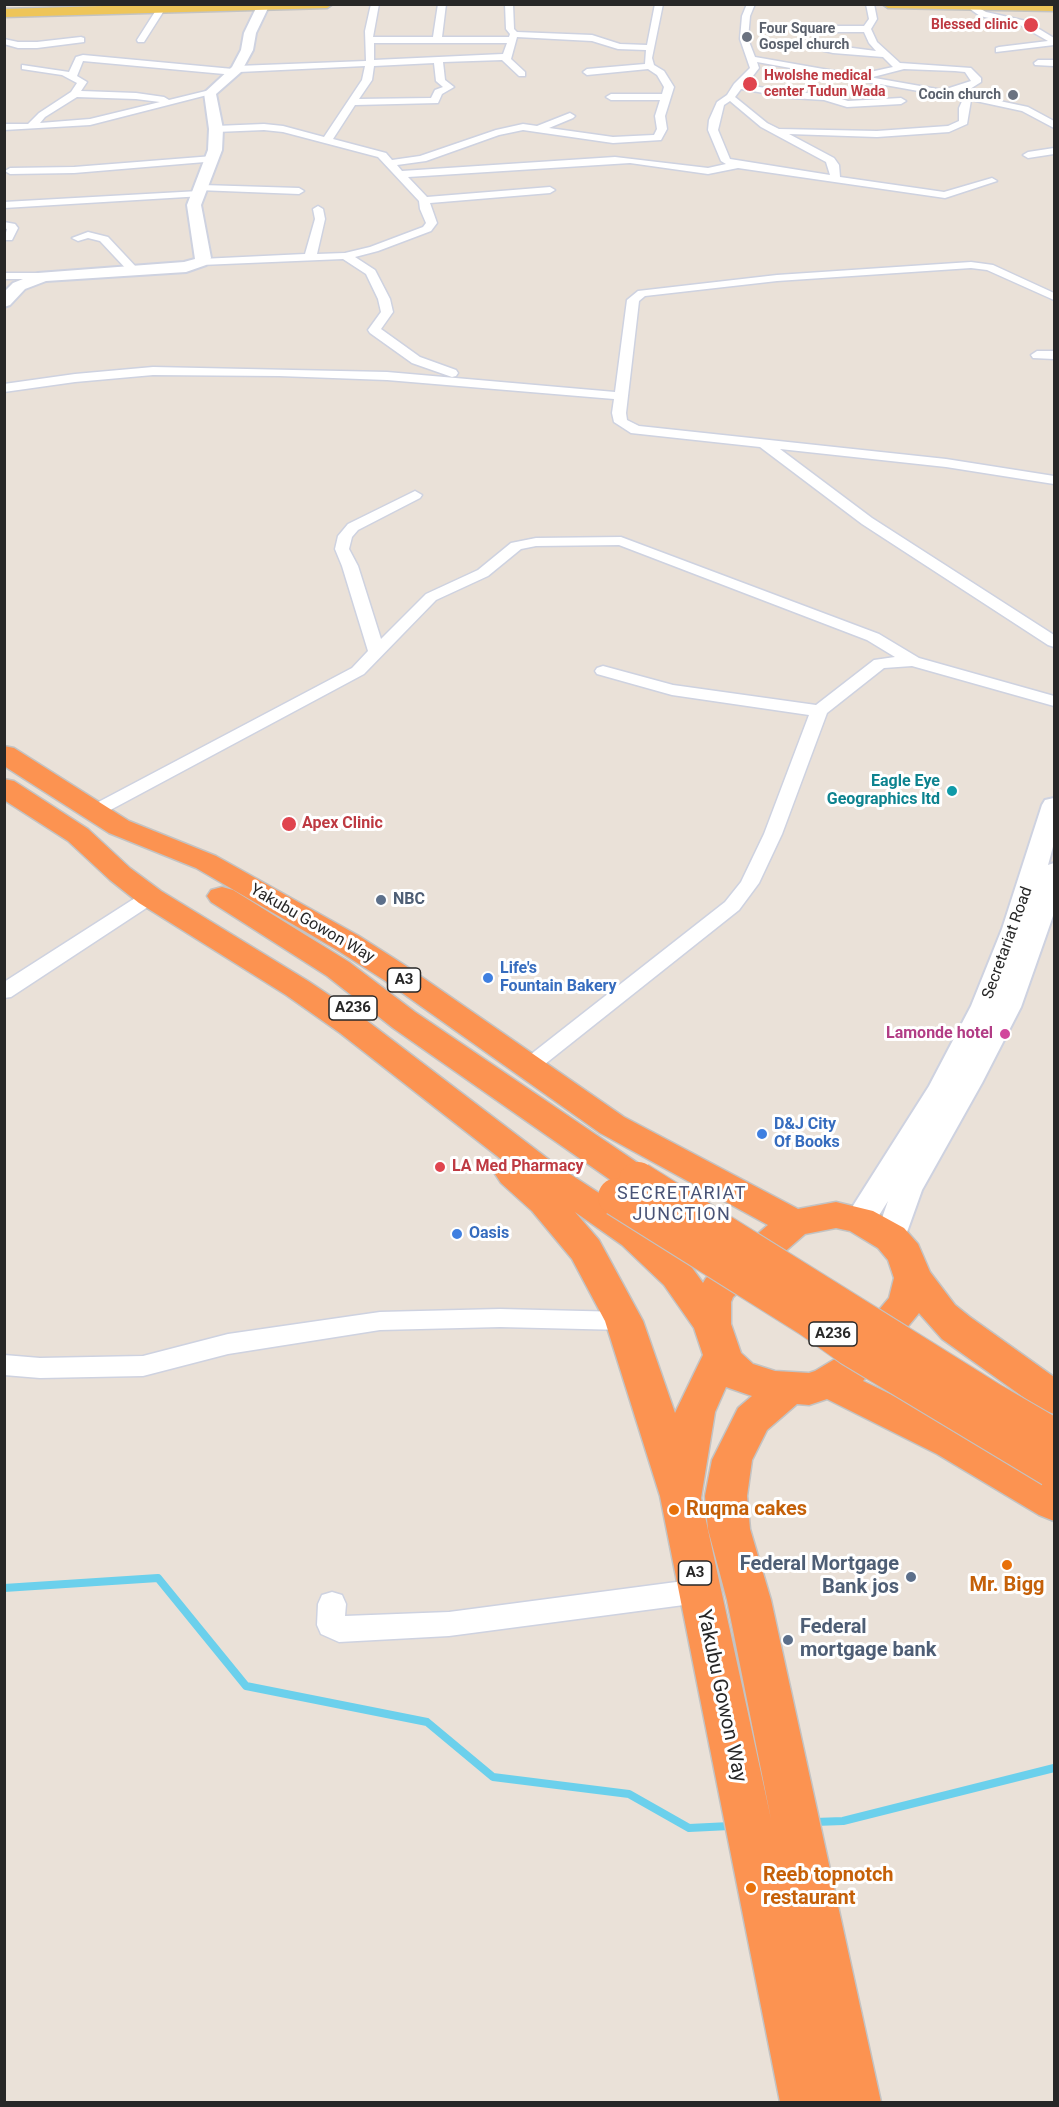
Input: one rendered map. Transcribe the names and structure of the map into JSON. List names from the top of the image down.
{
  "streets": {
    "highway": ["Yakubu Gowon Way", "A3", "A236"],
    "street": ["Secretariat Road"]
  },
  "crossings": [
    ["Yakubu Gowon Way", "Secretariat Road"],
    ["Yakubu Gowon Way", "A236"],
    ["Secretariat Road", "A236"]
  ],
  "districts": ["SECRETARIAT JUNCTION"],
  "places": [
    "Blessed clinic",
    "Four Square Gospel church",
    "Hwolshe medical center Tudun Wada",
    "Cocin church",
    "Eagle Eye Geographics ltd",
    "Apex Clinic",
    "NBC",
    "Life's Fountain Bakery",
    "Lamonde hotel",
    "D&J City Of Books",
    "LA Med Pharmacy",
    "Oasis",
    "Ruqma cakes",
    "Mr. Bigg",
    "Federal Mortgage Bank jos",
    "Federal mortgage bank",
    "Reeb topnotch restaurant"
  ]
}
